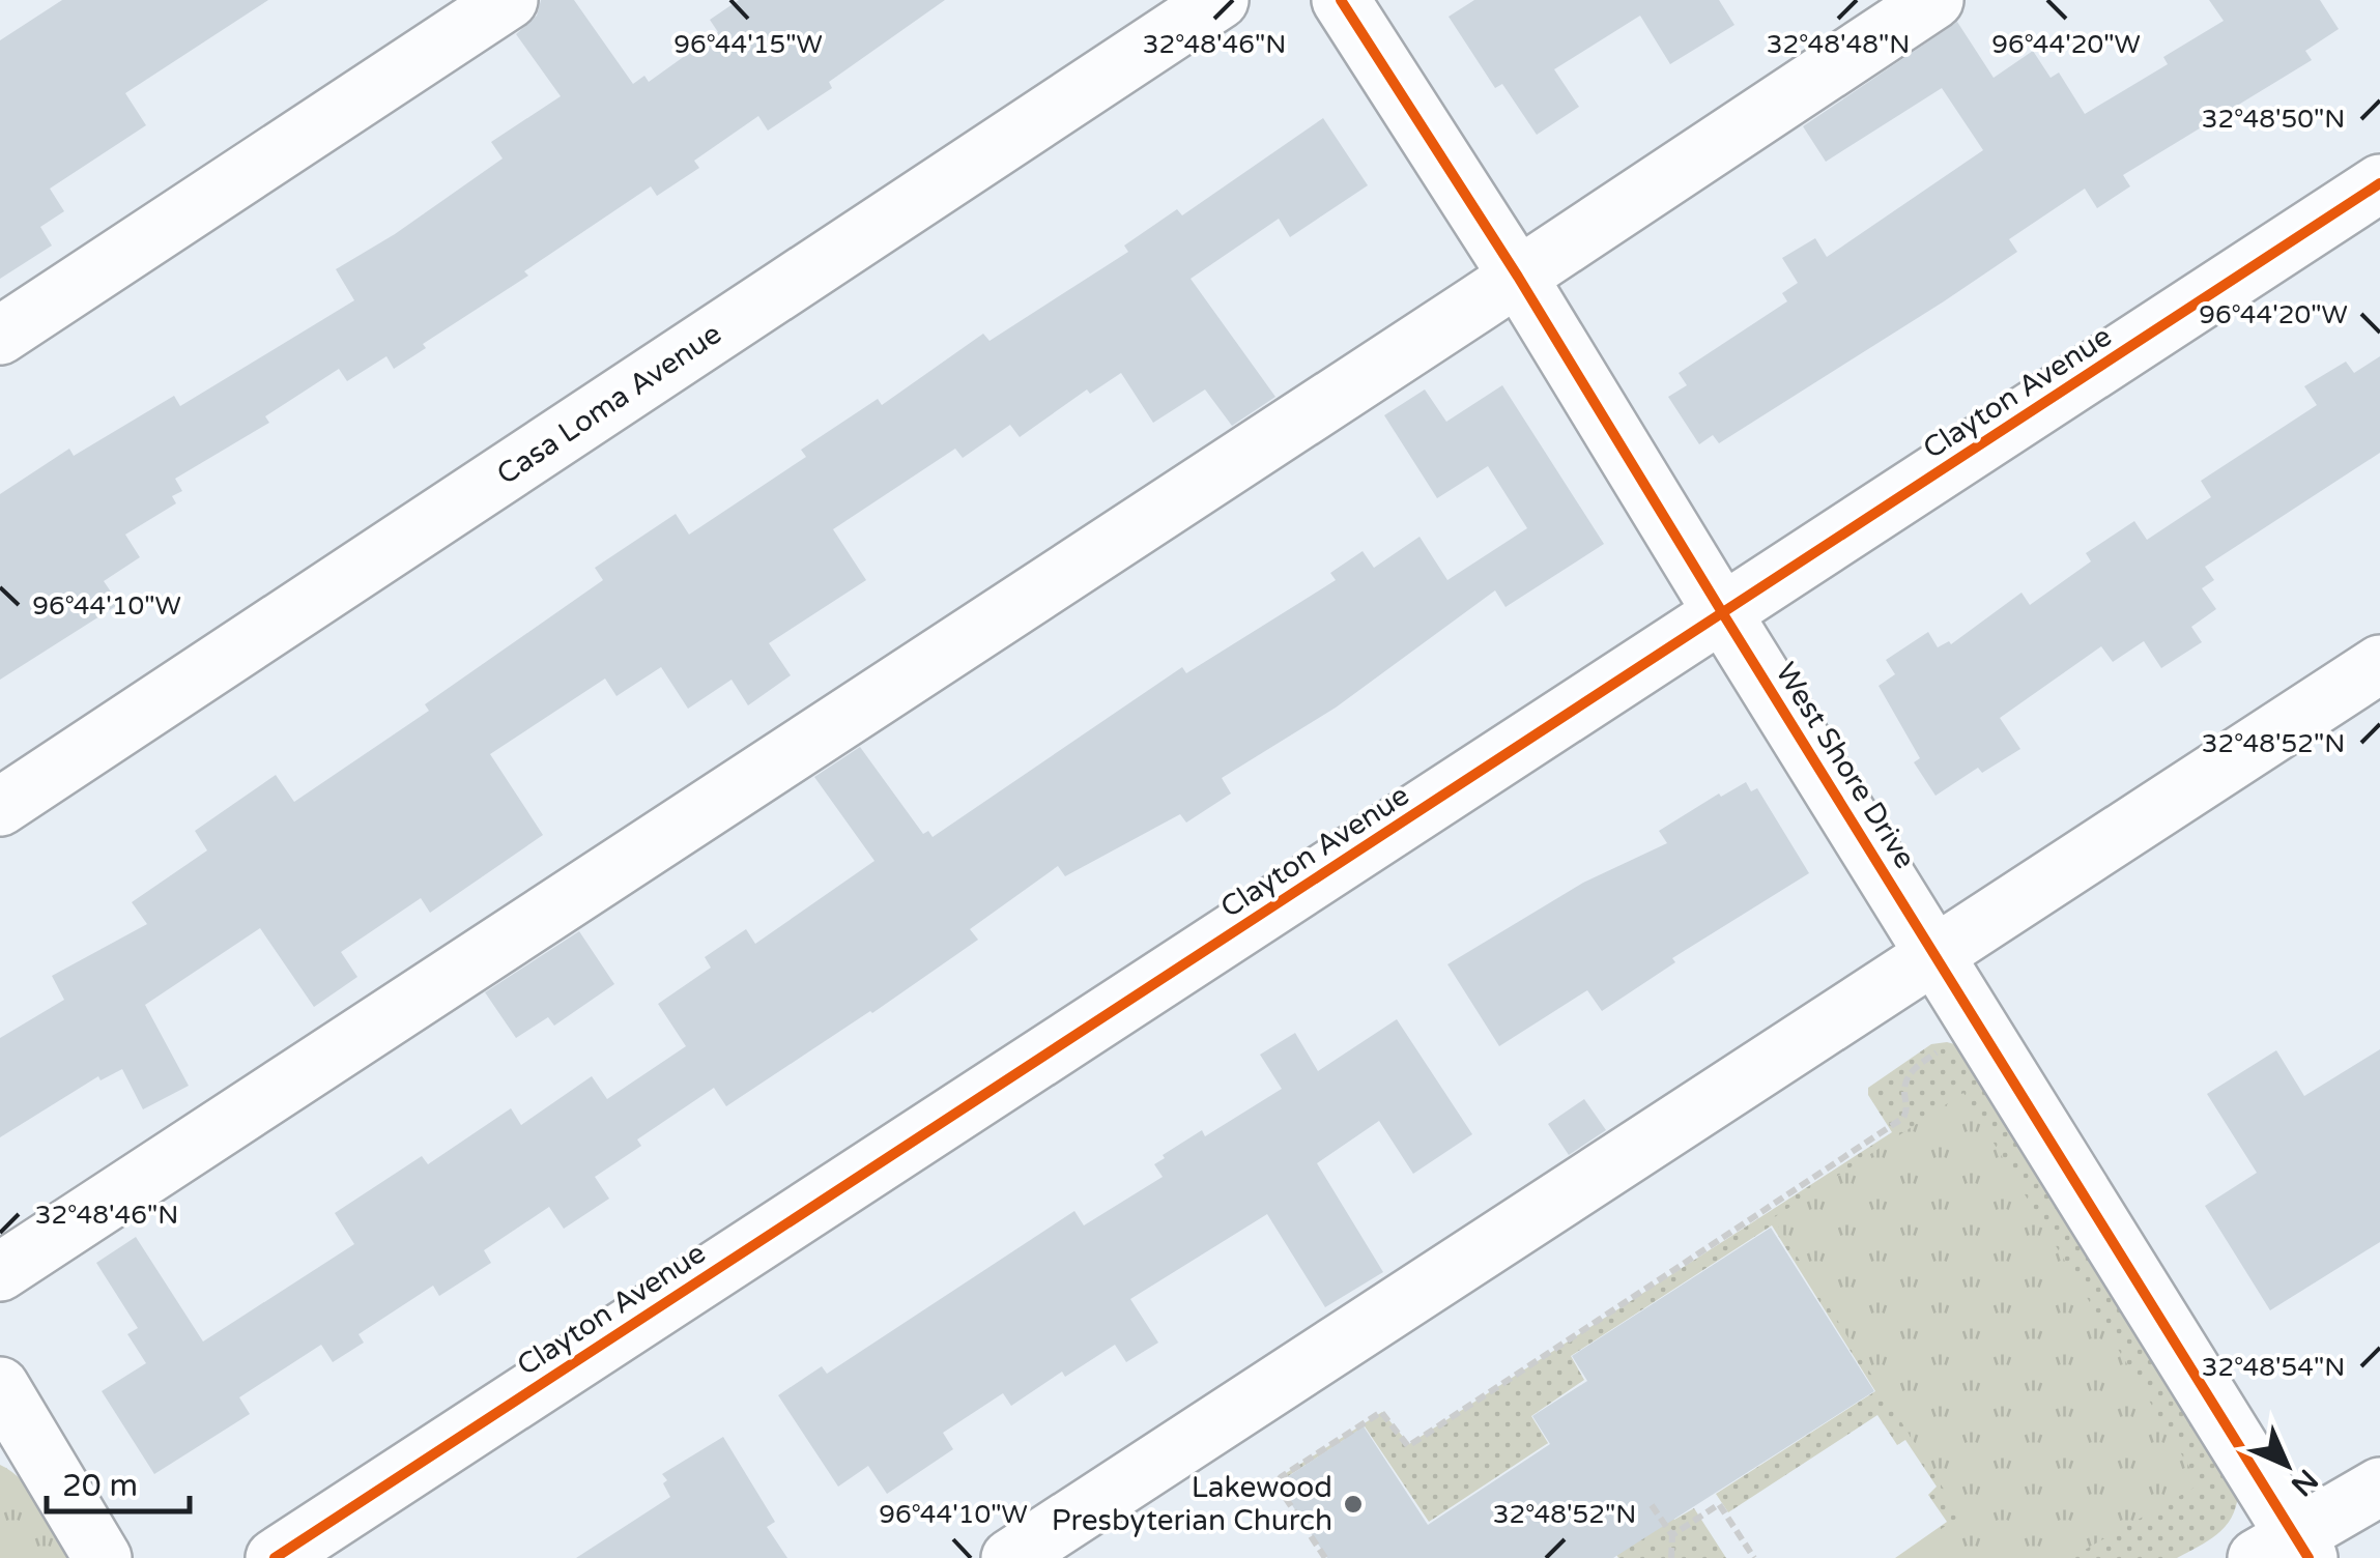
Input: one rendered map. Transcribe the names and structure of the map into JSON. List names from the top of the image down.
{
  "streets": {
    "street": ["Clayton Avenue", "Casa Loma Avenue", "West Shore Drive"]
  },
  "crossings": [
    ["Clayton Avenue", "West Shore Drive"]
  ],
  "places": ["Lakewood Presbyterian Church"],
  "scale_bar": "20 m",
  "north": "bottom right",
  "coordinates": [
    "96°44'20\"W",
    "96°44'15\"W",
    "32°48'46\"N",
    "32°48'48\"N",
    "32°48'50\"N",
    "96°44'10\"W",
    "32°48'52\"N",
    "32°48'54\"N"
  ]
}
